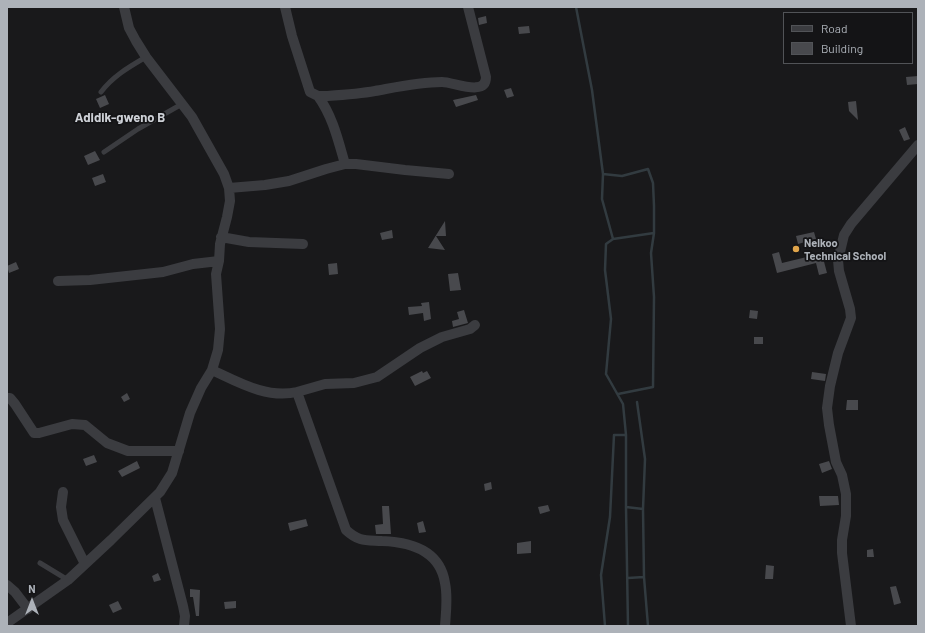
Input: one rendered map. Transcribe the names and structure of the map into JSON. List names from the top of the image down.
{
  "districts": ["Adidik-gweno B"],
  "places": ["Nelkoo Technical School"],
  "legend": ["Road", "Building"],
  "north": "top"
}
